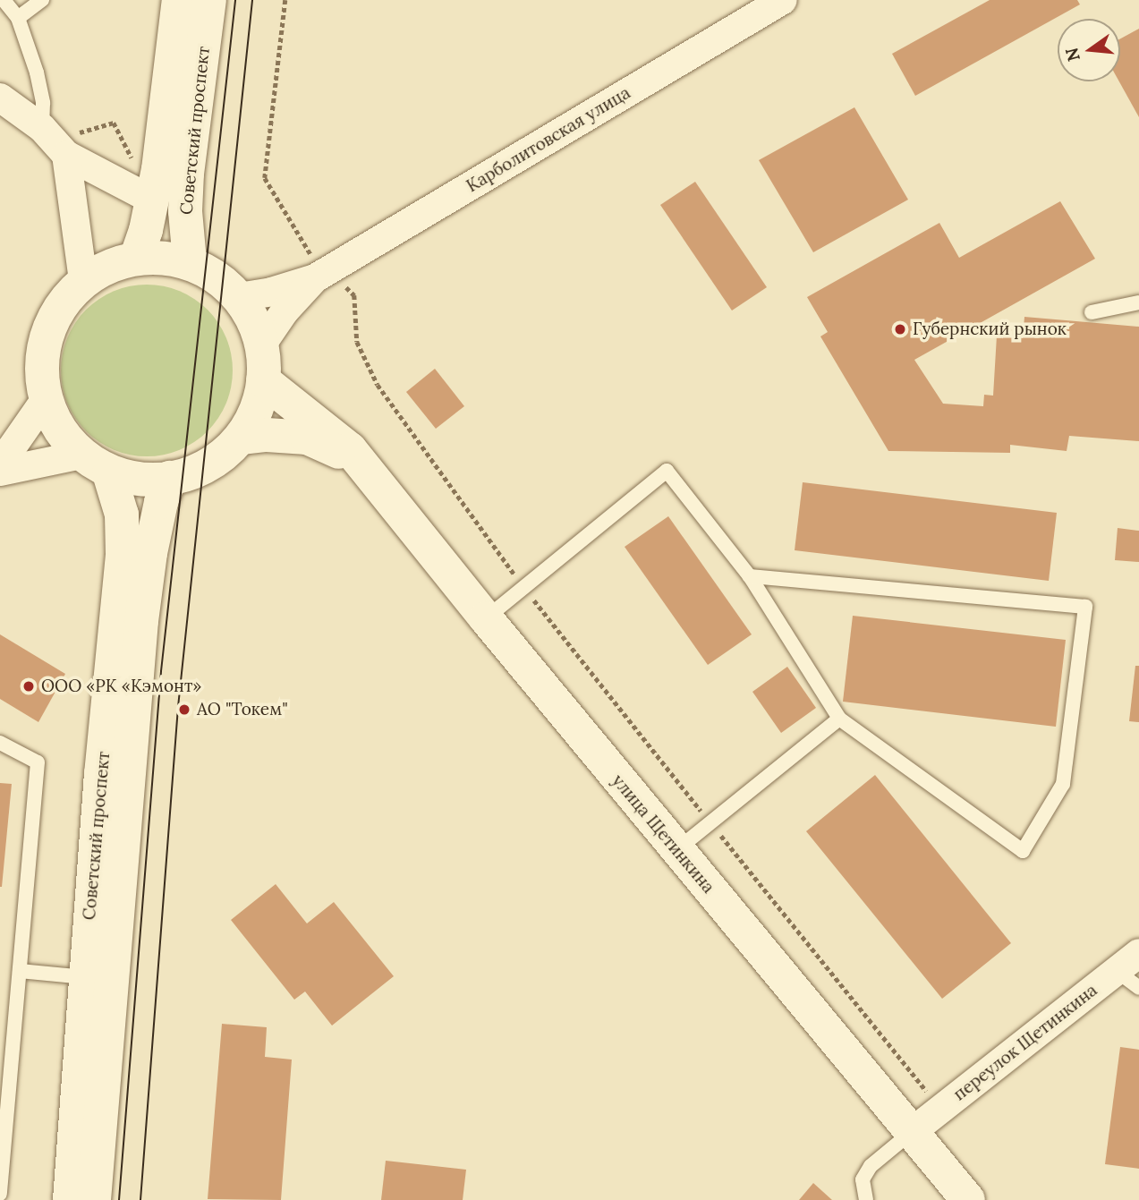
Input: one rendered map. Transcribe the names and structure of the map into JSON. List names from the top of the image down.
{
  "streets": {
    "main road": ["Советский проспект", "улица Щетинкина"],
    "street": ["Карболитовская улица", "переулок Щетинкина"]
  },
  "crossings": [
    ["Советский проспект", "Карболитовская улица"],
    ["Советский проспект", "улица Щетинкина"],
    ["Карболитовская улица", "улица Щетинкина"],
    ["улица Щетинкина", "переулок Щетинкина"]
  ],
  "places": ["Губернский рынок", "ООО «РК «Кэмонт»", "АО \"Токем\""],
  "north": "left"
}
